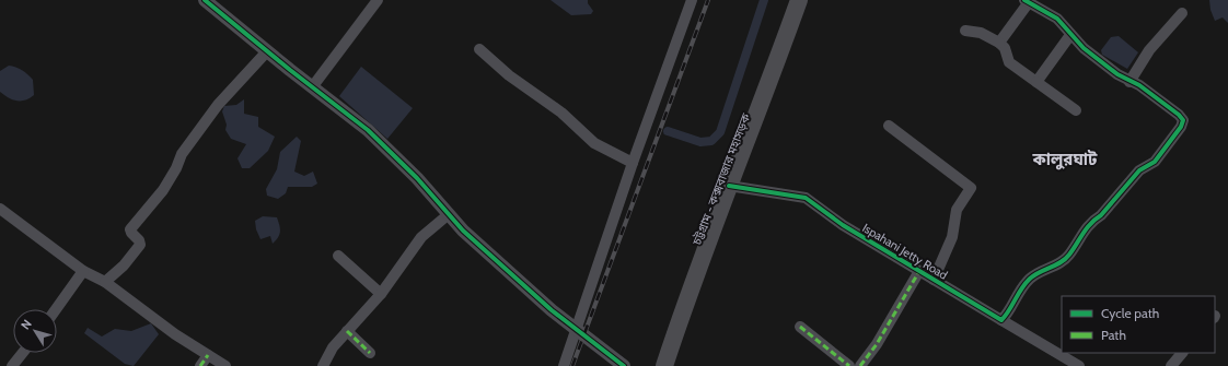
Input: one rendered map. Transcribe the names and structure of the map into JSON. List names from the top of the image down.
{
  "streets": {
    "highway": ["চট্টগ্রাম - কক্সবাজার মহাসড়ক"],
    "street": ["Ispahani Jetty Road"]
  },
  "crossings": [
    ["চট্টগ্রাম - কক্সবাজার মহাসড়ক", "Ispahani Jetty Road"]
  ],
  "districts": ["কালুরঘাট"],
  "legend": ["Cycle path", "Path"],
  "north": "top left"
}
